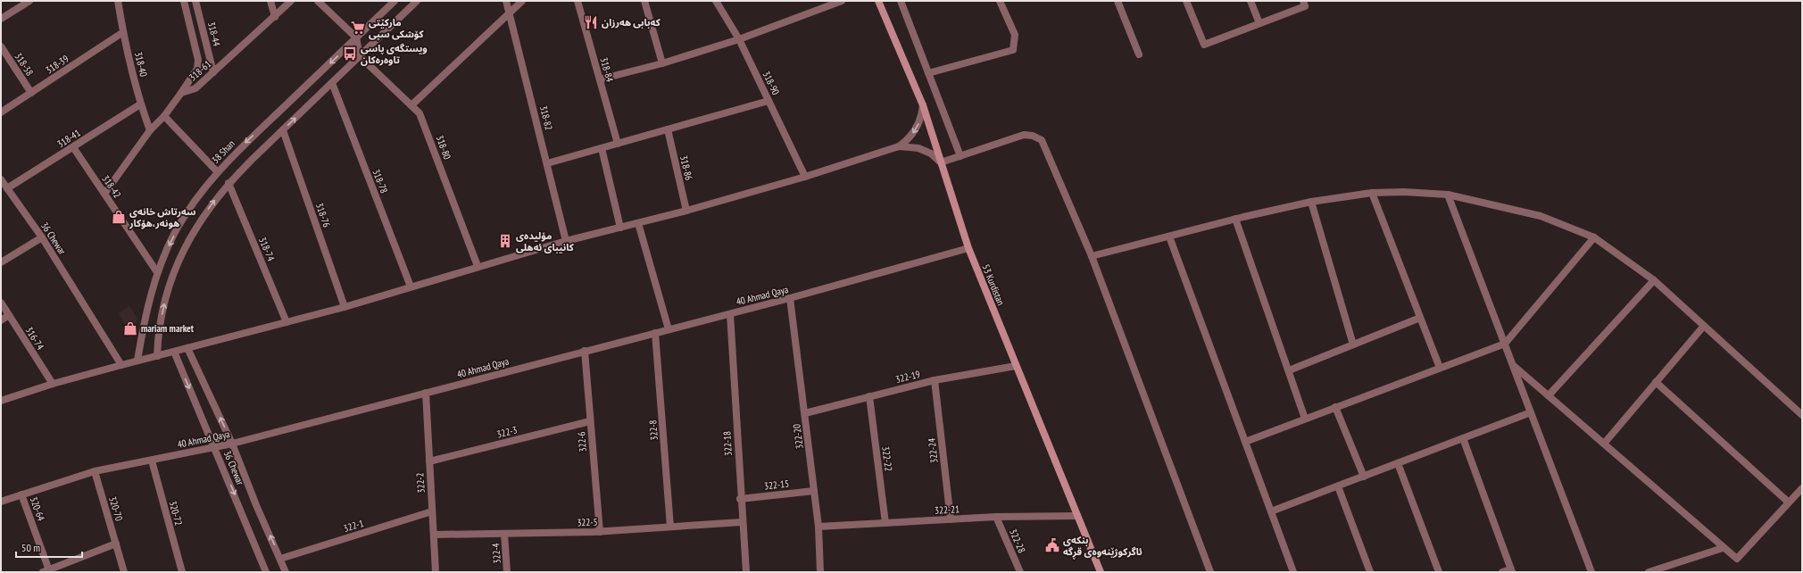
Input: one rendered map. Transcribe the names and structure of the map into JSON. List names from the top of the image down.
{
  "streets": {
    "main road": ["53 Kurdistan"],
    "street": [
      "318-44",
      "318-38",
      "318-39",
      "318-40",
      "318-84",
      "318-61",
      "318-90",
      "318-82",
      "318-41",
      "318-80",
      "38 Shan",
      "318-86",
      "318-78",
      "318-42",
      "318-76",
      "36 Chewar",
      "318-74",
      "40 Ahmad Qaya",
      "316-74",
      "322-19",
      "322-8",
      "322-3",
      "322-20",
      "322-6",
      "322-18",
      "322-24",
      "322-22",
      "322-2",
      "322-15",
      "320-64",
      "320-70",
      "322-21",
      "320-72",
      "322-5",
      "322-1",
      "322-28",
      "322-4"
    ]
  },
  "crossings": [
    ["318-44", "318-61"],
    ["318-38", "318-39"],
    ["318-39", "318-40"],
    ["318-40", "318-41"],
    ["318-41", "318-42"],
    ["318-41", "36 Chewar"],
    ["38 Shan", "318-42"],
    ["36 Chewar", "40 Ahmad Qaya"],
    ["53 Kurdistan", "40 Ahmad Qaya"],
    ["53 Kurdistan", "322-19"],
    ["53 Kurdistan", "322-21"],
    ["40 Ahmad Qaya", "322-8"],
    ["40 Ahmad Qaya", "322-20"],
    ["40 Ahmad Qaya", "322-6"],
    ["40 Ahmad Qaya", "322-18"],
    ["40 Ahmad Qaya", "322-2"],
    ["40 Ahmad Qaya", "320-64"],
    ["40 Ahmad Qaya", "320-70"],
    ["40 Ahmad Qaya", "320-72"],
    ["322-19", "322-20"],
    ["322-19", "322-24"],
    ["322-19", "322-22"],
    ["322-8", "322-5"],
    ["322-3", "322-6"],
    ["322-3", "322-2"],
    ["322-20", "322-15"],
    ["322-20", "322-21"],
    ["322-6", "322-5"],
    ["322-18", "322-15"],
    ["322-18", "322-5"],
    ["322-24", "322-21"],
    ["322-22", "322-21"],
    ["322-2", "322-5"],
    ["322-2", "322-1"],
    ["322-21", "322-28"],
    ["322-5", "322-4"]
  ],
  "places": {
    "restaurant": ["کەبابی هەرزان"],
    "supermarket": ["مارکێتی کۆشکی سپی"],
    "bus stop": ["ویستگەی پاسی تاوەرەکان"],
    "shop": ["سەرتاش خانەی ھونەر،ھۆکار", "mariam market"],
    "building": ["مۆلیدەی کانیبای ئەهلی"],
    "public building": ["بنکەی ئاگرکوژێنەوەی قڕگە"]
  },
  "scale_bar": "50 m"
}
